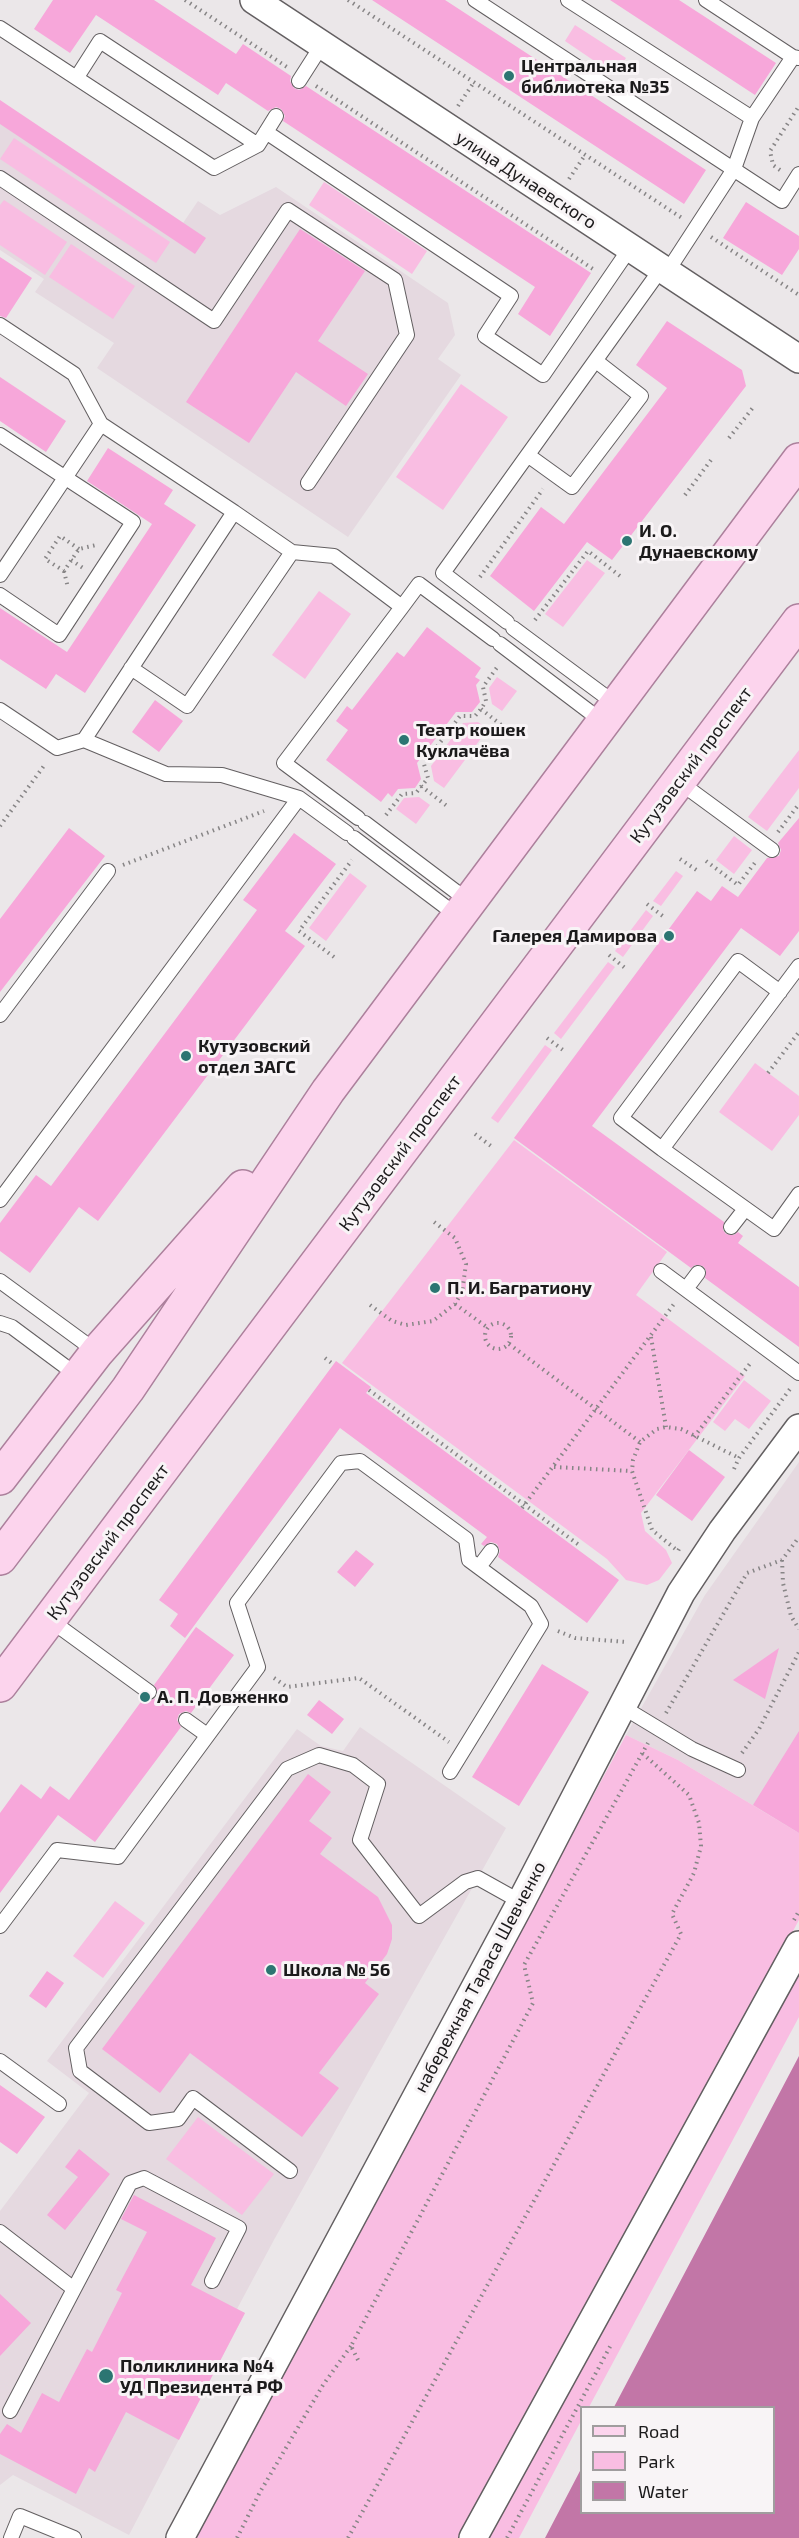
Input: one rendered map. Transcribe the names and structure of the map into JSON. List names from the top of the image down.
{
  "streets": {
    "main road": ["Кутузовский проспект"],
    "street": ["улица Дунаевского", "набережная Тараса Шевченко"]
  },
  "places": [
    "Центральная библиотека №35",
    "И. О. Дунаевскому",
    "Театр кошек Куклачёва",
    "Галерея Дамирова",
    "Кутузовский отдел ЗАГС",
    "П. И. Багратиону",
    "А. П. Довженко",
    "Школа № 56",
    "Поликлиника №4 УД Президента РФ"
  ],
  "legend": ["Road", "Park", "Water"]
}
